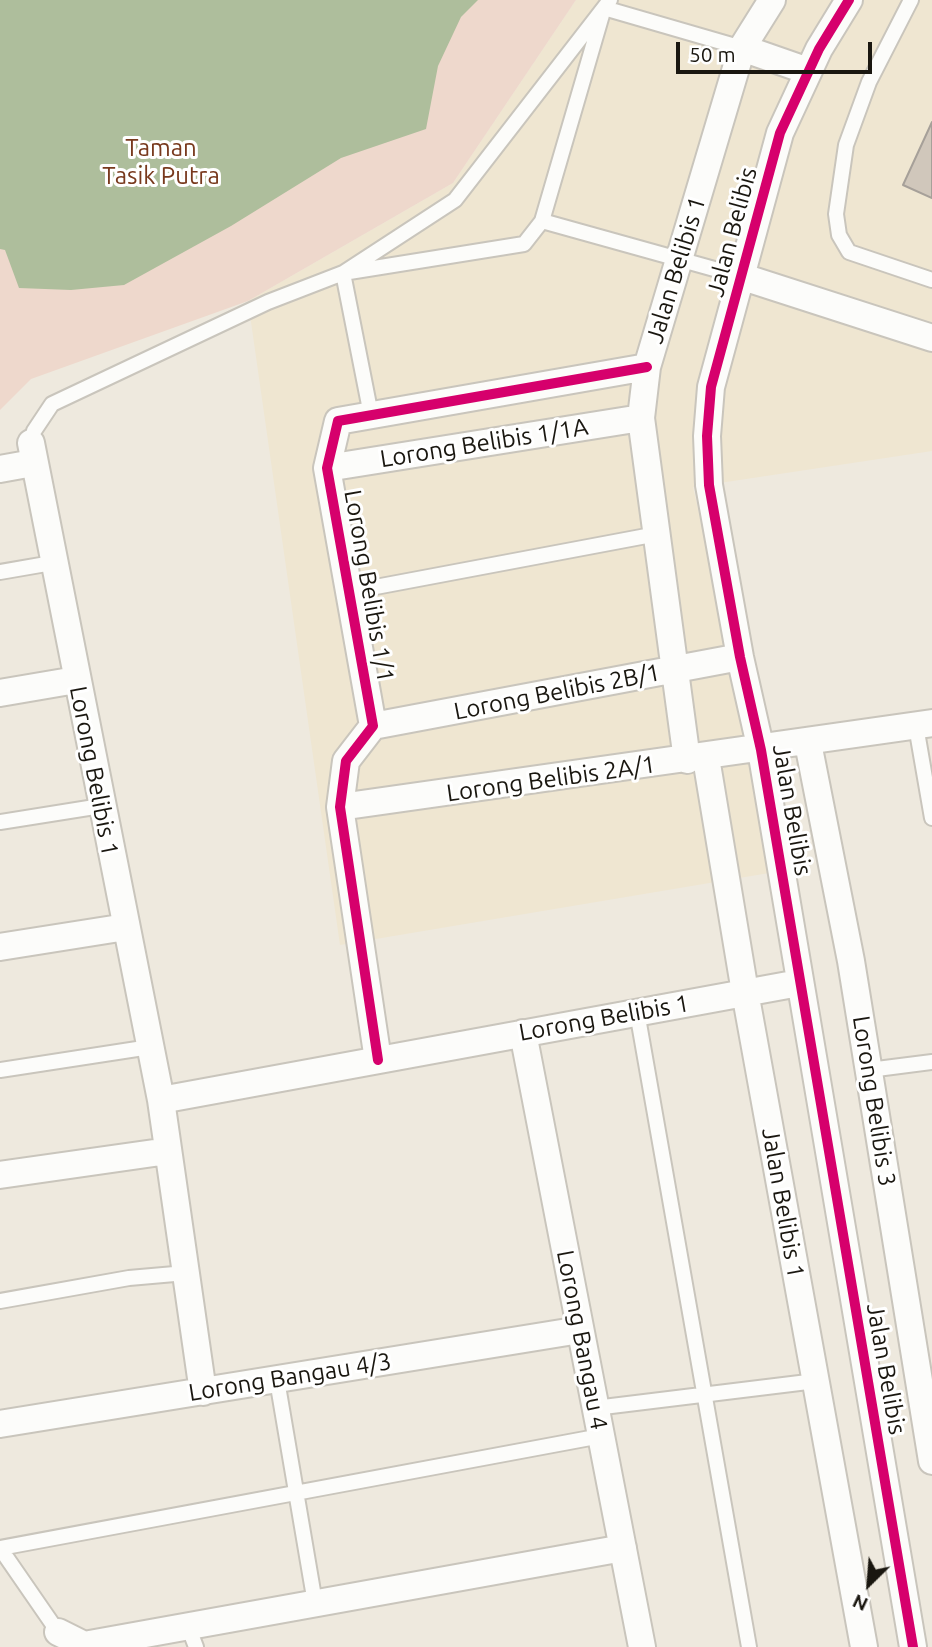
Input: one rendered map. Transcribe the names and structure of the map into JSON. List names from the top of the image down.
{
  "streets": {
    "street": [
      "Jalan Belibis",
      "Jalan Belibis 1",
      "Lorong Belibis 1/1A",
      "Lorong Belibis 1/1",
      "Lorong Belibis 2B/1",
      "Lorong Belibis 1",
      "Lorong Belibis 2A/1",
      "Lorong Belibis 3",
      "Lorong Bangau 4",
      "Lorong Bangau 4/3"
    ]
  },
  "crossings": [
    ["Jalan Belibis", "Lorong Belibis 2B/1"],
    ["Jalan Belibis", "Lorong Belibis 1"],
    ["Jalan Belibis", "Lorong Belibis 2A/1"],
    ["Jalan Belibis 1", "Lorong Belibis 1/1A"],
    ["Jalan Belibis 1", "Lorong Belibis 1/1"],
    ["Jalan Belibis 1", "Lorong Belibis 2B/1"],
    ["Jalan Belibis 1", "Lorong Belibis 1"],
    ["Jalan Belibis 1", "Lorong Belibis 2A/1"],
    ["Lorong Belibis 1/1A", "Lorong Belibis 1/1"],
    ["Lorong Belibis 1/1", "Lorong Belibis 2B/1"],
    ["Lorong Belibis 1", "Lorong Bangau 4"],
    ["Lorong Belibis 1", "Lorong Bangau 4/3"],
    ["Lorong Belibis 2A/1", "Lorong Belibis 3"],
    ["Lorong Bangau 4", "Lorong Bangau 4/3"]
  ],
  "parks": ["Taman Tasik Putra"],
  "scale_bar": "50 m",
  "north": "bottom left"
}
